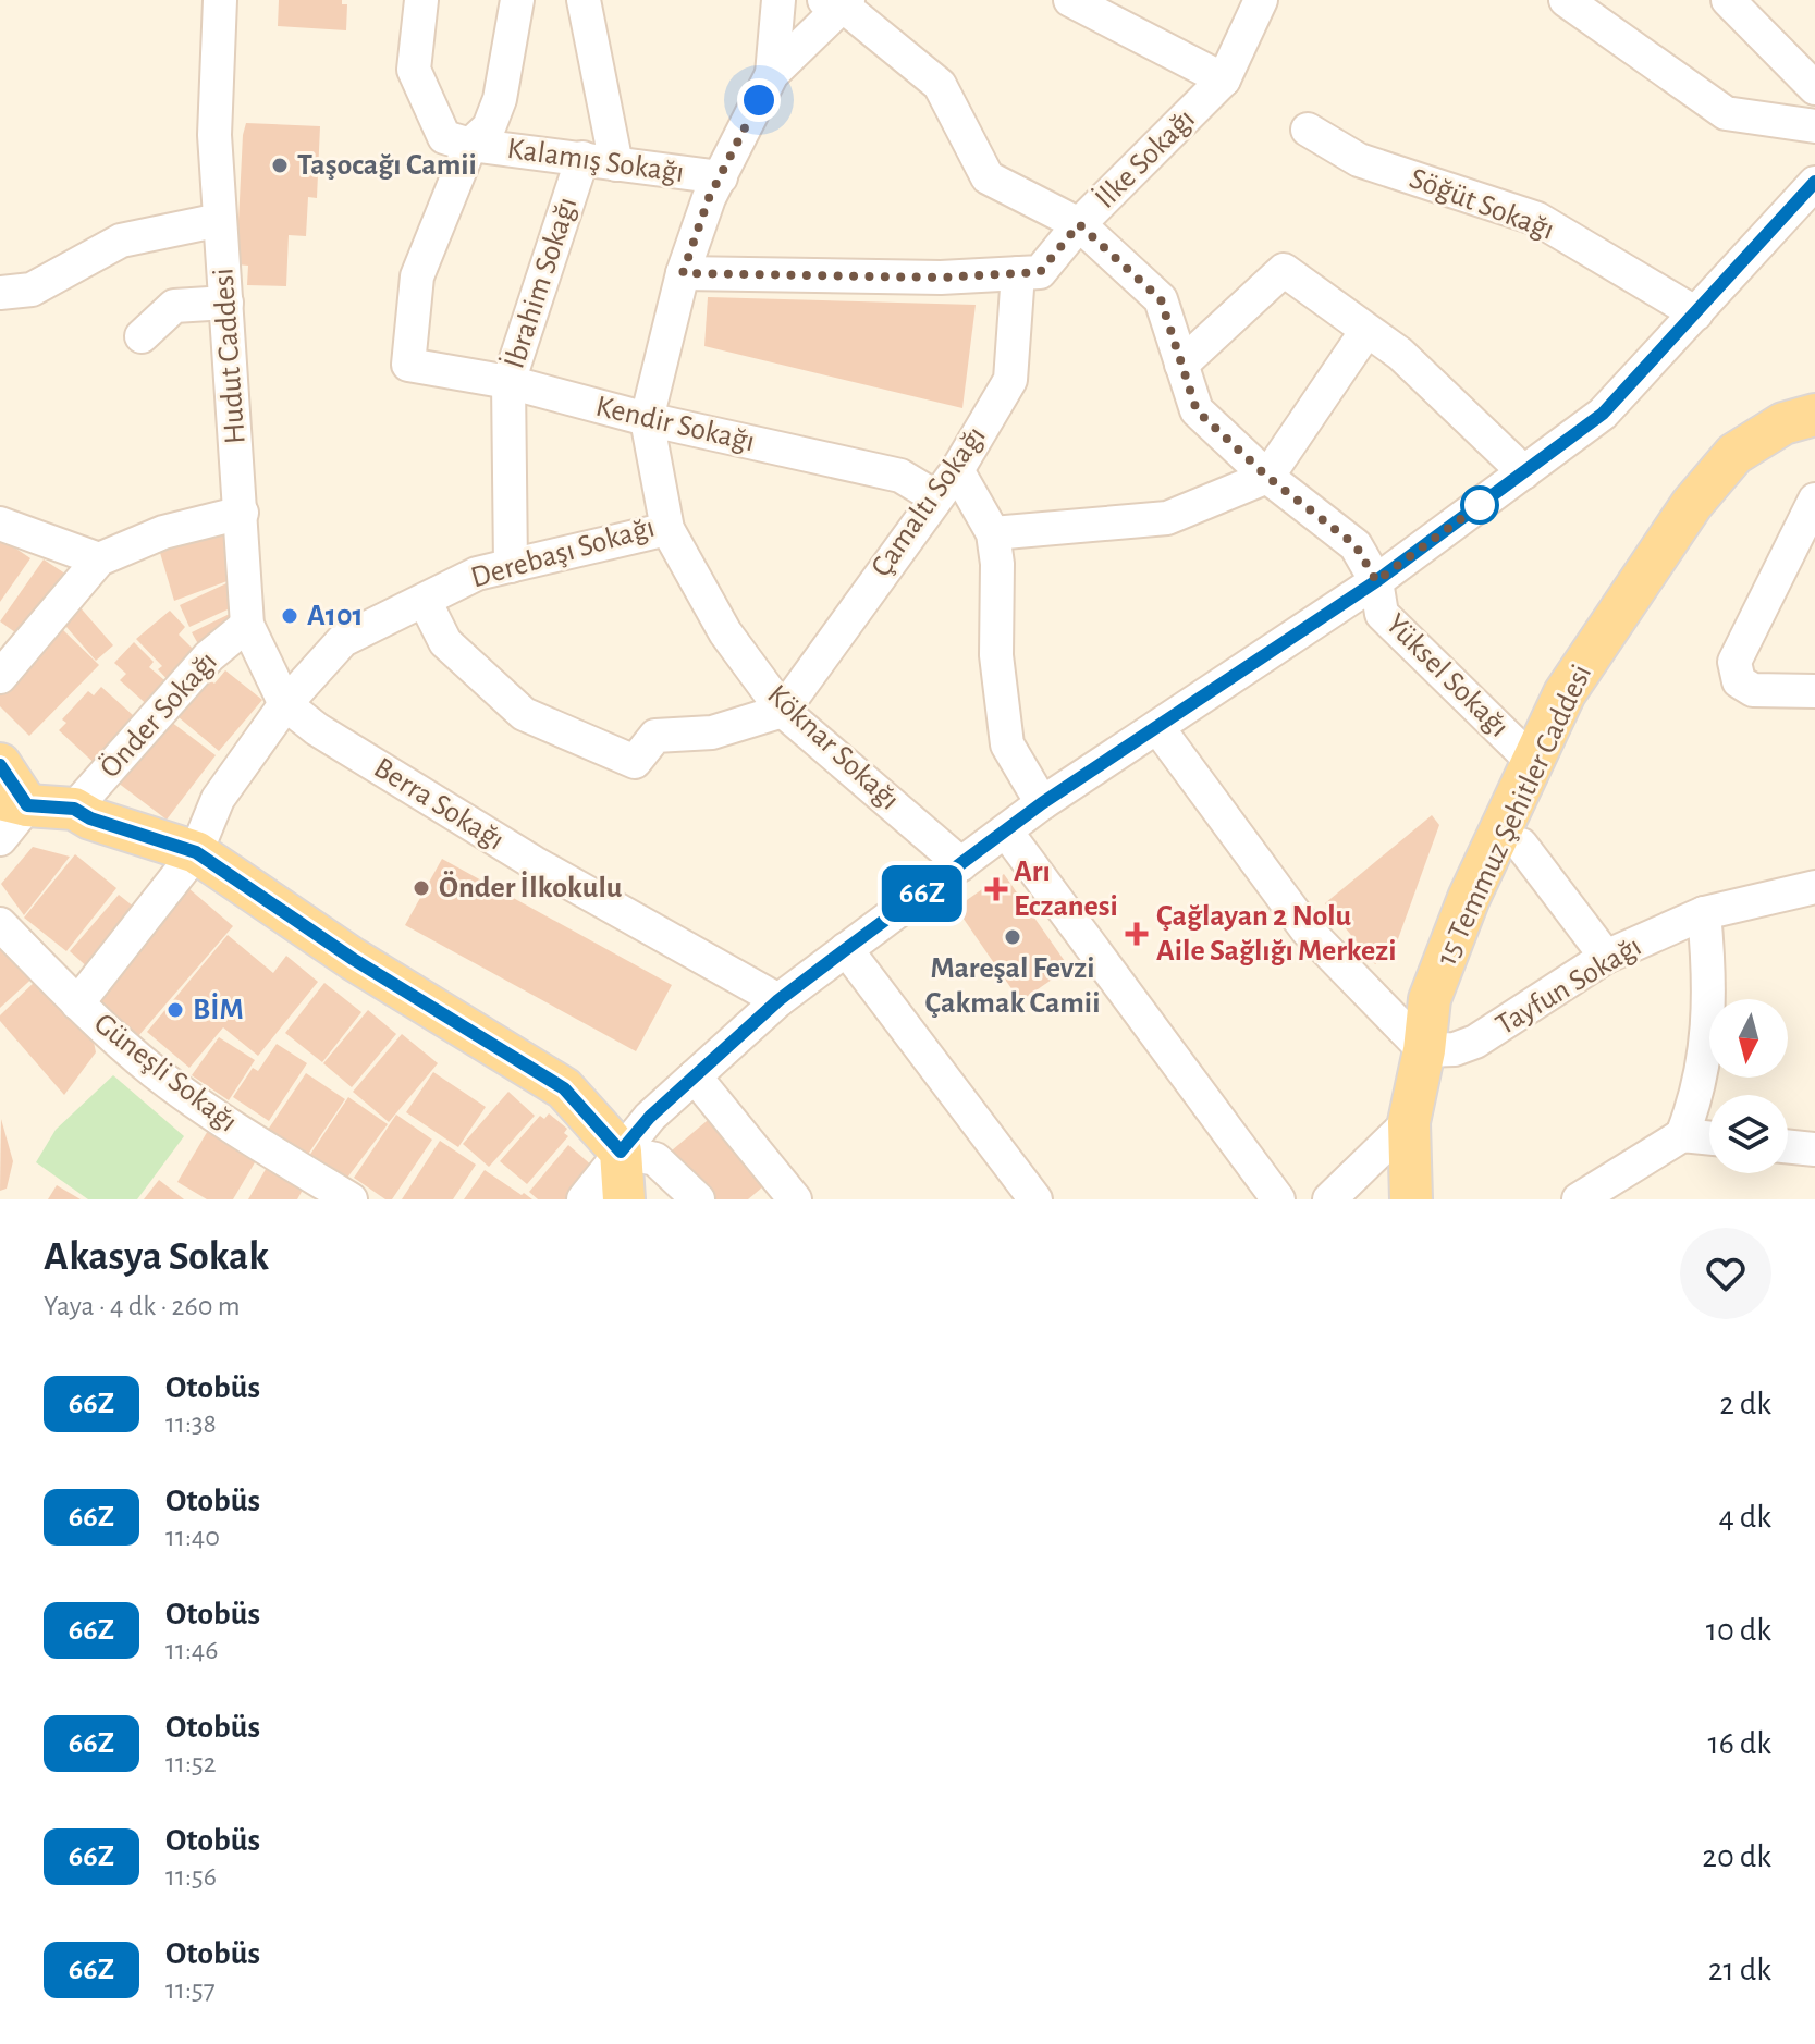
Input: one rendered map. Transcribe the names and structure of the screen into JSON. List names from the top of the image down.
{
  "streets": {
    "main road": ["15 Temmuz Şehitler Caddesi"],
    "street": [
      "İlke Sokağı",
      "Kalamış Sokağı",
      "Söğüt Sokağı",
      "İbrahim Sokağı",
      "Hudut Caddesi",
      "Kendir Sokağı",
      "Çamaltı Sokağı",
      "Derebaşı Sokağı",
      "Yüksel Sokağı",
      "Önder Sokağı",
      "Köknar Sokağı",
      "Berra Sokağı",
      "Tayfun Sokağı",
      "Güneşli Sokağı"
    ]
  },
  "crossings": [
    ["İlke Sokağı", "Çamaltı Sokağı"],
    ["İlke Sokağı", "Derebaşı Sokağı"],
    ["İlke Sokağı", "Yüksel Sokağı"],
    ["Kalamış Sokağı", "İbrahim Sokağı"],
    ["Kalamış Sokağı", "Kendir Sokağı"],
    ["Kalamış Sokağı", "Derebaşı Sokağı"],
    ["İbrahim Sokağı", "Kendir Sokağı"],
    ["İbrahim Sokağı", "Derebaşı Sokağı"],
    ["Hudut Caddesi", "Derebaşı Sokağı"],
    ["Hudut Caddesi", "Önder Sokağı"],
    ["Hudut Caddesi", "Berra Sokağı"],
    ["Kendir Sokağı", "Çamaltı Sokağı"],
    ["Kendir Sokağı", "Derebaşı Sokağı"],
    ["Çamaltı Sokağı", "Köknar Sokağı"],
    ["Derebaşı Sokağı", "Yüksel Sokağı"],
    ["Derebaşı Sokağı", "Köknar Sokağı"],
    ["Derebaşı Sokağı", "Berra Sokağı"],
    ["Derebaşı Sokağı", "Güneşli Sokağı"],
    ["Yüksel Sokağı", "15 Temmuz Şehitler Caddesi"],
    ["15 Temmuz Şehitler Caddesi", "Tayfun Sokağı"]
  ],
  "places": {
    "other": [
      "Taşocağı Camii",
      "A101",
      "Önder İlkokulu",
      "Mareşal Fevzi Çakmak Camii",
      "BİM"
    ],
    "health": ["Arı Eczanesi", "Çağlayan 2 Nolu Aile Sağlığı Merkezi"]
  },
  "lines": ["bus line 66Z"],
  "north": "bottom",
  "page": {
    "on_map": "66Z",
    "heading": ["Akasya Sokak", "Yaya · 4 dk · 260 m"],
    "list": [
      {
        "mark": "66Z",
        "name": "Otobüs",
        "note": "11:38",
        "value": "2 dk"
      },
      {
        "mark": "66Z",
        "name": "Otobüs",
        "note": "11:40",
        "value": "4 dk"
      },
      {
        "mark": "66Z",
        "name": "Otobüs",
        "note": "11:46",
        "value": "10 dk"
      },
      {
        "mark": "66Z",
        "name": "Otobüs",
        "note": "11:52",
        "value": "16 dk"
      },
      {
        "mark": "66Z",
        "name": "Otobüs",
        "note": "11:56",
        "value": "20 dk"
      },
      {
        "mark": "66Z",
        "name": "Otobüs",
        "note": "11:57",
        "value": "21 dk"
      }
    ]
  }
}
